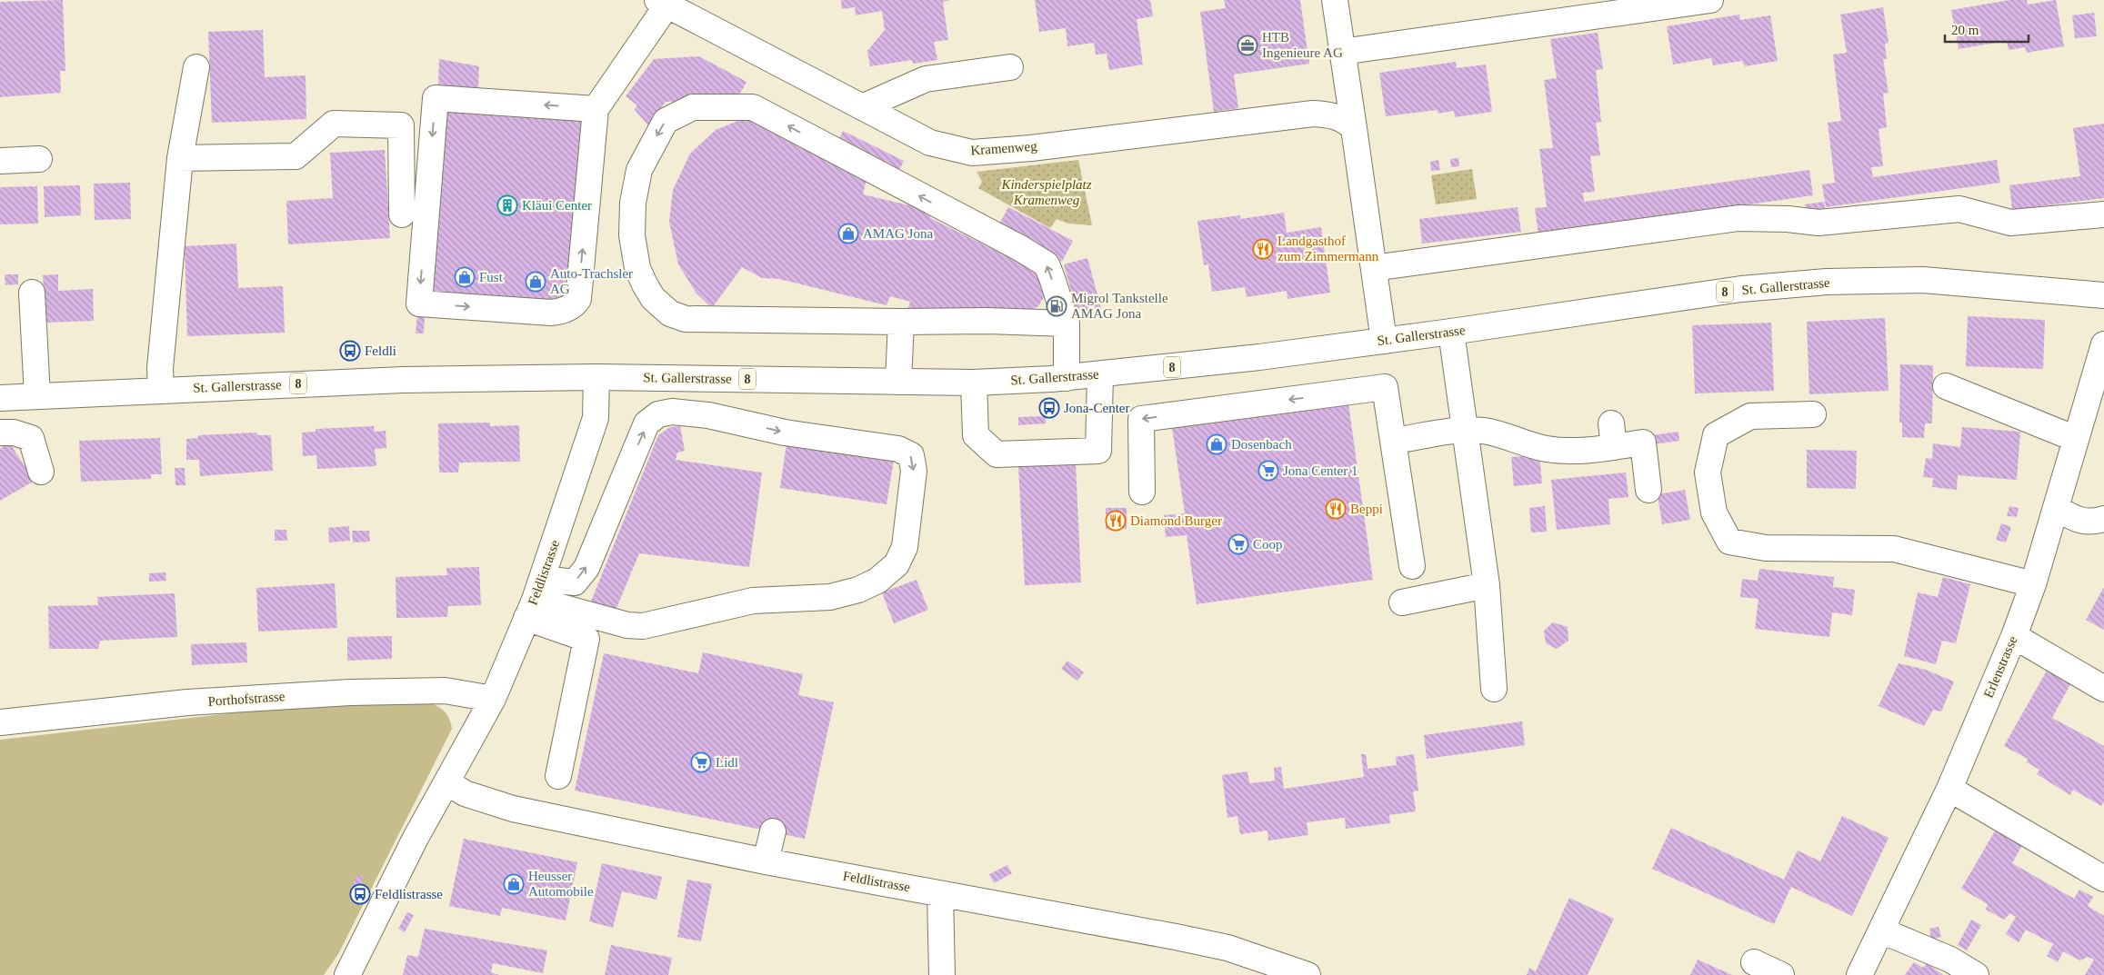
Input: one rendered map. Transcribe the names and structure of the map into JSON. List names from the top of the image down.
{
  "streets": {
    "street": [
      "Kramenweg",
      "St. Gallerstrasse",
      "8",
      "Feldlistrasse",
      "Erlenstrasse",
      "Porthofstrasse"
    ]
  },
  "crossings": [
    ["St. Gallerstrasse", "Feldlistrasse"],
    ["Feldlistrasse", "Porthofstrasse"]
  ],
  "parks": ["Kinderspielplatz Kramenweg"],
  "places": {
    "office": ["HTB Ingenieure AG"],
    "building": ["Kläui Center"],
    "shop": [
      "AMAG Jona",
      "Fust",
      "Auto-Trachsler AG",
      "Dosenbach",
      "Heusser Automobile"
    ],
    "restaurant": ["Landgasthof zum Zimmermann", "Beppi", "Diamond Burger"],
    "fuel station": ["Migrol Tankstelle AMAG Jona"],
    "bus stop": ["Feldli", "Jona-Center", "Feldlistrasse"],
    "supermarket": ["Jona Center 1", "Coop", "Lidl"]
  },
  "scale_bar": "20 m"
}
